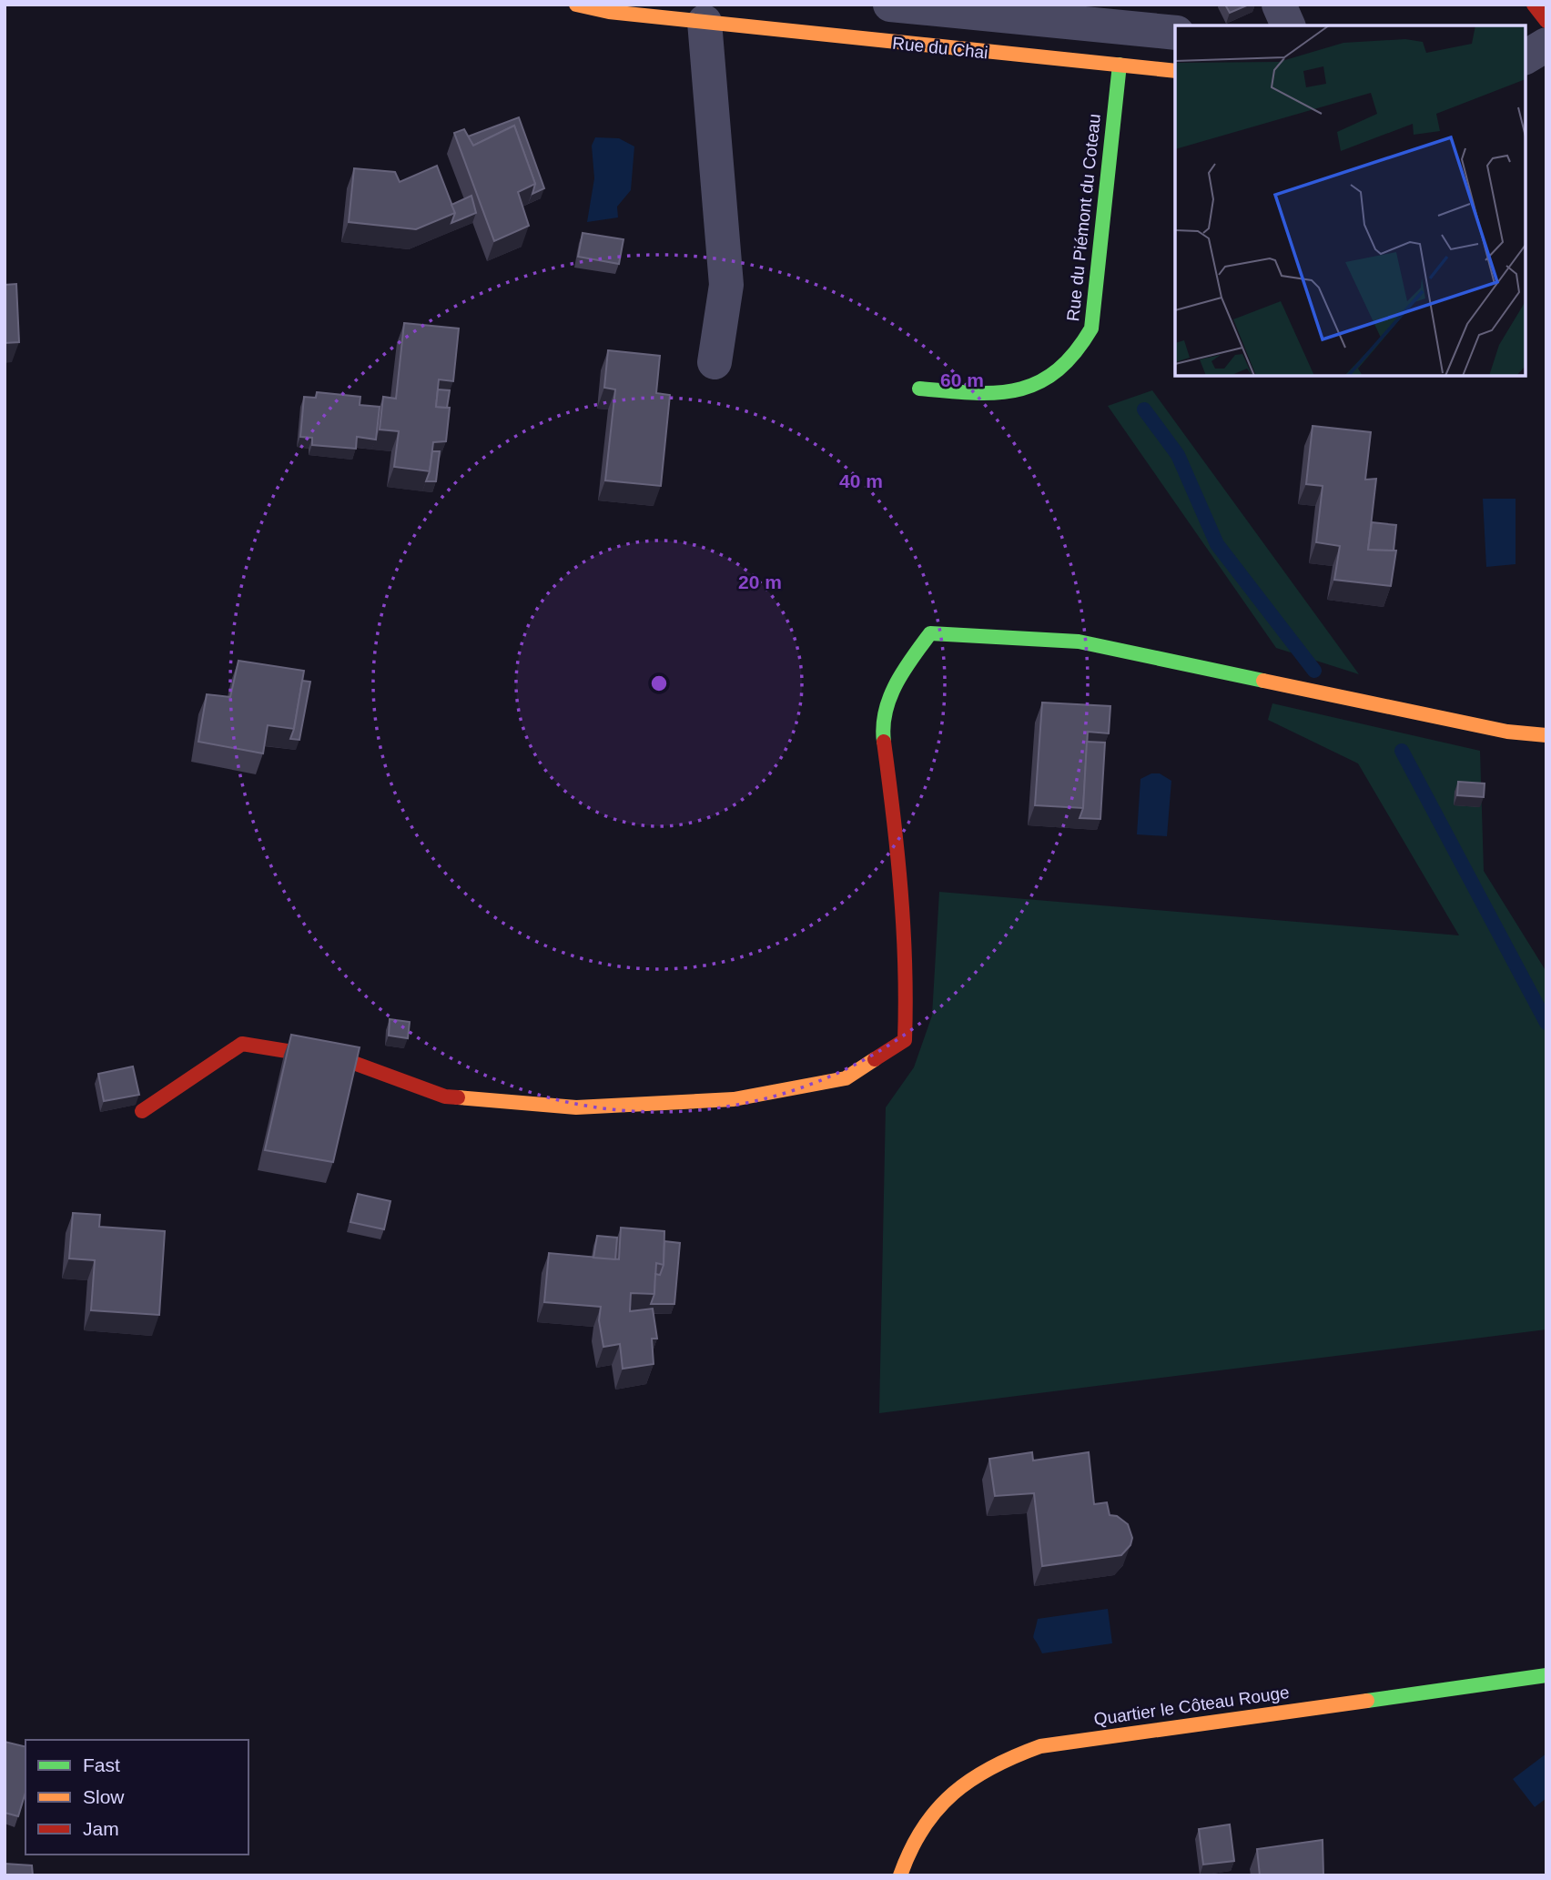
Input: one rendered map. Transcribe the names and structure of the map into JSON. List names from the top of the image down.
{
  "streets": {
    "street": ["Rue du Chai", "Rue du Piémont du Coteau", "Quartier le Côteau Rouge"]
  },
  "crossings": [
    ["Rue du Chai", "Rue du Piémont du Coteau"]
  ],
  "legend": ["Fast", "Slow", "Jam"],
  "rings": ["60 m", "40 m", "20 m"]
}
